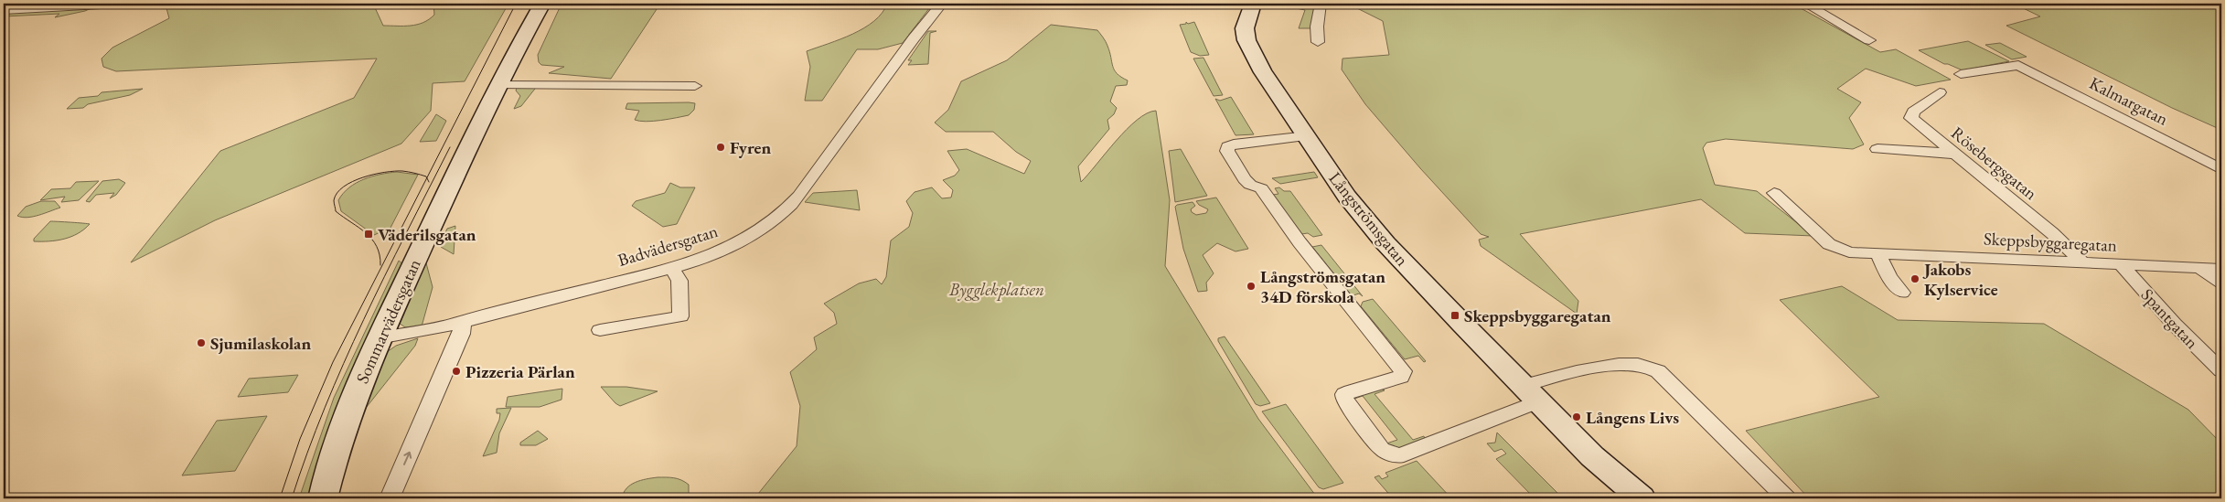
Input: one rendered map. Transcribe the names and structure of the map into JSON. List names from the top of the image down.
{
  "streets": {
    "street": [
      "Kalmargatan",
      "Rösebergsgatan",
      "Långströmsgatan",
      "Skeppsbyggaregatan",
      "Badvädersgatan",
      "Spantgatan",
      "Sommarvädersgatan"
    ]
  },
  "crossings": [
    ["Rösebergsgatan", "Skeppsbyggaregatan"],
    ["Skeppsbyggaregatan", "Spantgatan"],
    ["Badvädersgatan", "Sommarvädersgatan"]
  ],
  "parks": ["Bygglekplatsen"],
  "places": {
    "other": [
      "Fyren",
      "Jakobs Kylservice",
      "Långströmsgatan 34D förskola",
      "Sjumilaskolan",
      "Pizzeria Pärlan",
      "Långens Livs"
    ],
    "transit": ["Väderilsgatan", "Skeppsbyggaregatan"]
  }
}
